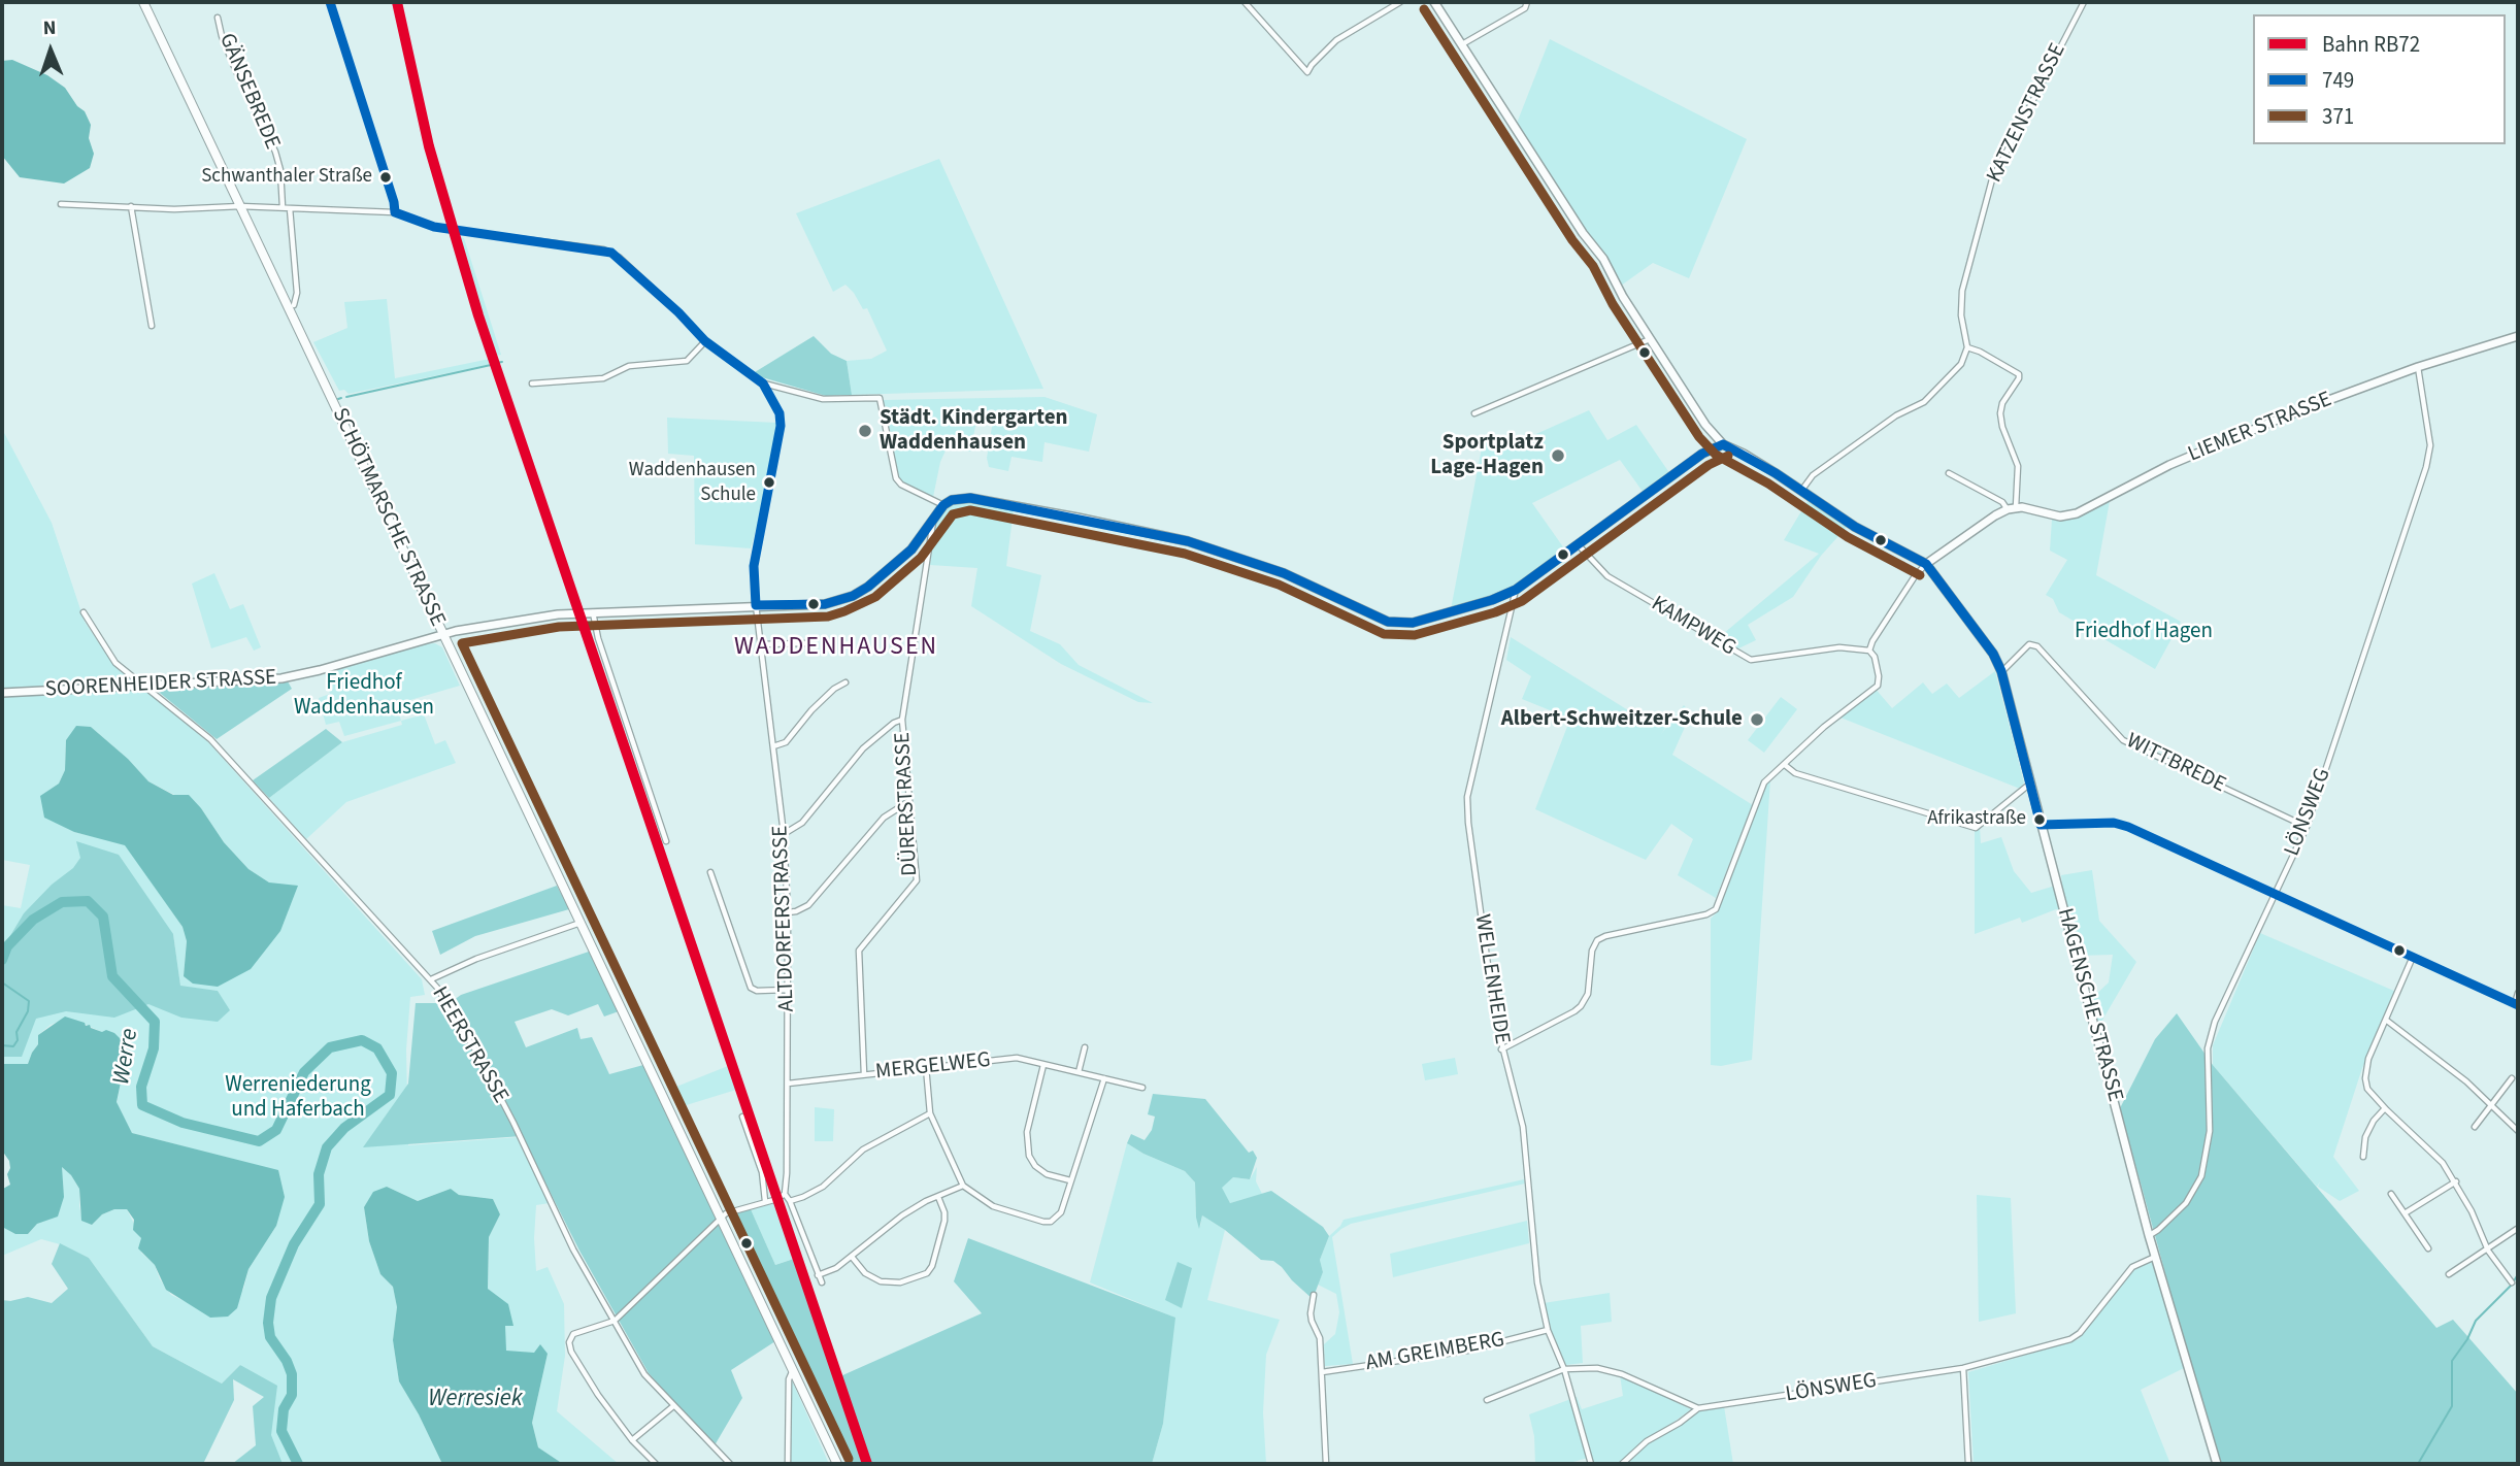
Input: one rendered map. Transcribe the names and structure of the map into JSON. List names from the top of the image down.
{
  "streets": {
    "main road": [
      "LIEMER STRASSE",
      "SCHÖTMARSCHE STRASSE",
      "SOORENHEIDER STRASSE",
      "HAGENSCHE STRASSE"
    ],
    "street": [
      "GÄNSEBREDE",
      "KATZENSTRASSE",
      "KAMPWEG",
      "WITTBREDE",
      "DÜRERSTRASSE",
      "LÖNSWEG",
      "ALTDORFERSTRASSE",
      "WELLENHEIDE",
      "HEERSTRASSE",
      "MERGELWEG",
      "AM GREIMBERG"
    ]
  },
  "crossings": [
    ["GÄNSEBREDE", "ALTDORFERSTRASSE"],
    ["LIEMER STRASSE", "LÖNSWEG"],
    ["SCHÖTMARSCHE STRASSE", "SOORENHEIDER STRASSE"],
    ["SCHÖTMARSCHE STRASSE", "ALTDORFERSTRASSE"],
    ["SOORENHEIDER STRASSE", "DÜRERSTRASSE"],
    ["SOORENHEIDER STRASSE", "ALTDORFERSTRASSE"],
    ["SOORENHEIDER STRASSE", "HEERSTRASSE"],
    ["WITTBREDE", "LÖNSWEG"],
    ["WITTBREDE", "HAGENSCHE STRASSE"],
    ["DÜRERSTRASSE", "MERGELWEG"],
    ["LÖNSWEG", "HAGENSCHE STRASSE"],
    ["ALTDORFERSTRASSE", "MERGELWEG"],
    ["WELLENHEIDE", "AM GREIMBERG"]
  ],
  "districts": ["WADDENHAUSEN"],
  "water": ["Werre", "Werresiek"],
  "parks": ["Friedhof Hagen", "Friedhof Waddenhausen", "Werreniederung und Haferbach"],
  "places": [
    "Schwanthaler Straße",
    "Städt. Kindergarten Waddenhausen",
    "Sportplatz Lage-Hagen",
    "Waddenhausen Schule",
    "Albert-Schweitzer-Schule",
    "Afrikastraße"
  ],
  "lines": ["rail line RB72", "transit line 749", "transit line 371"],
  "legend": ["Bahn RB72", "749", "371"],
  "north": "top"
}
